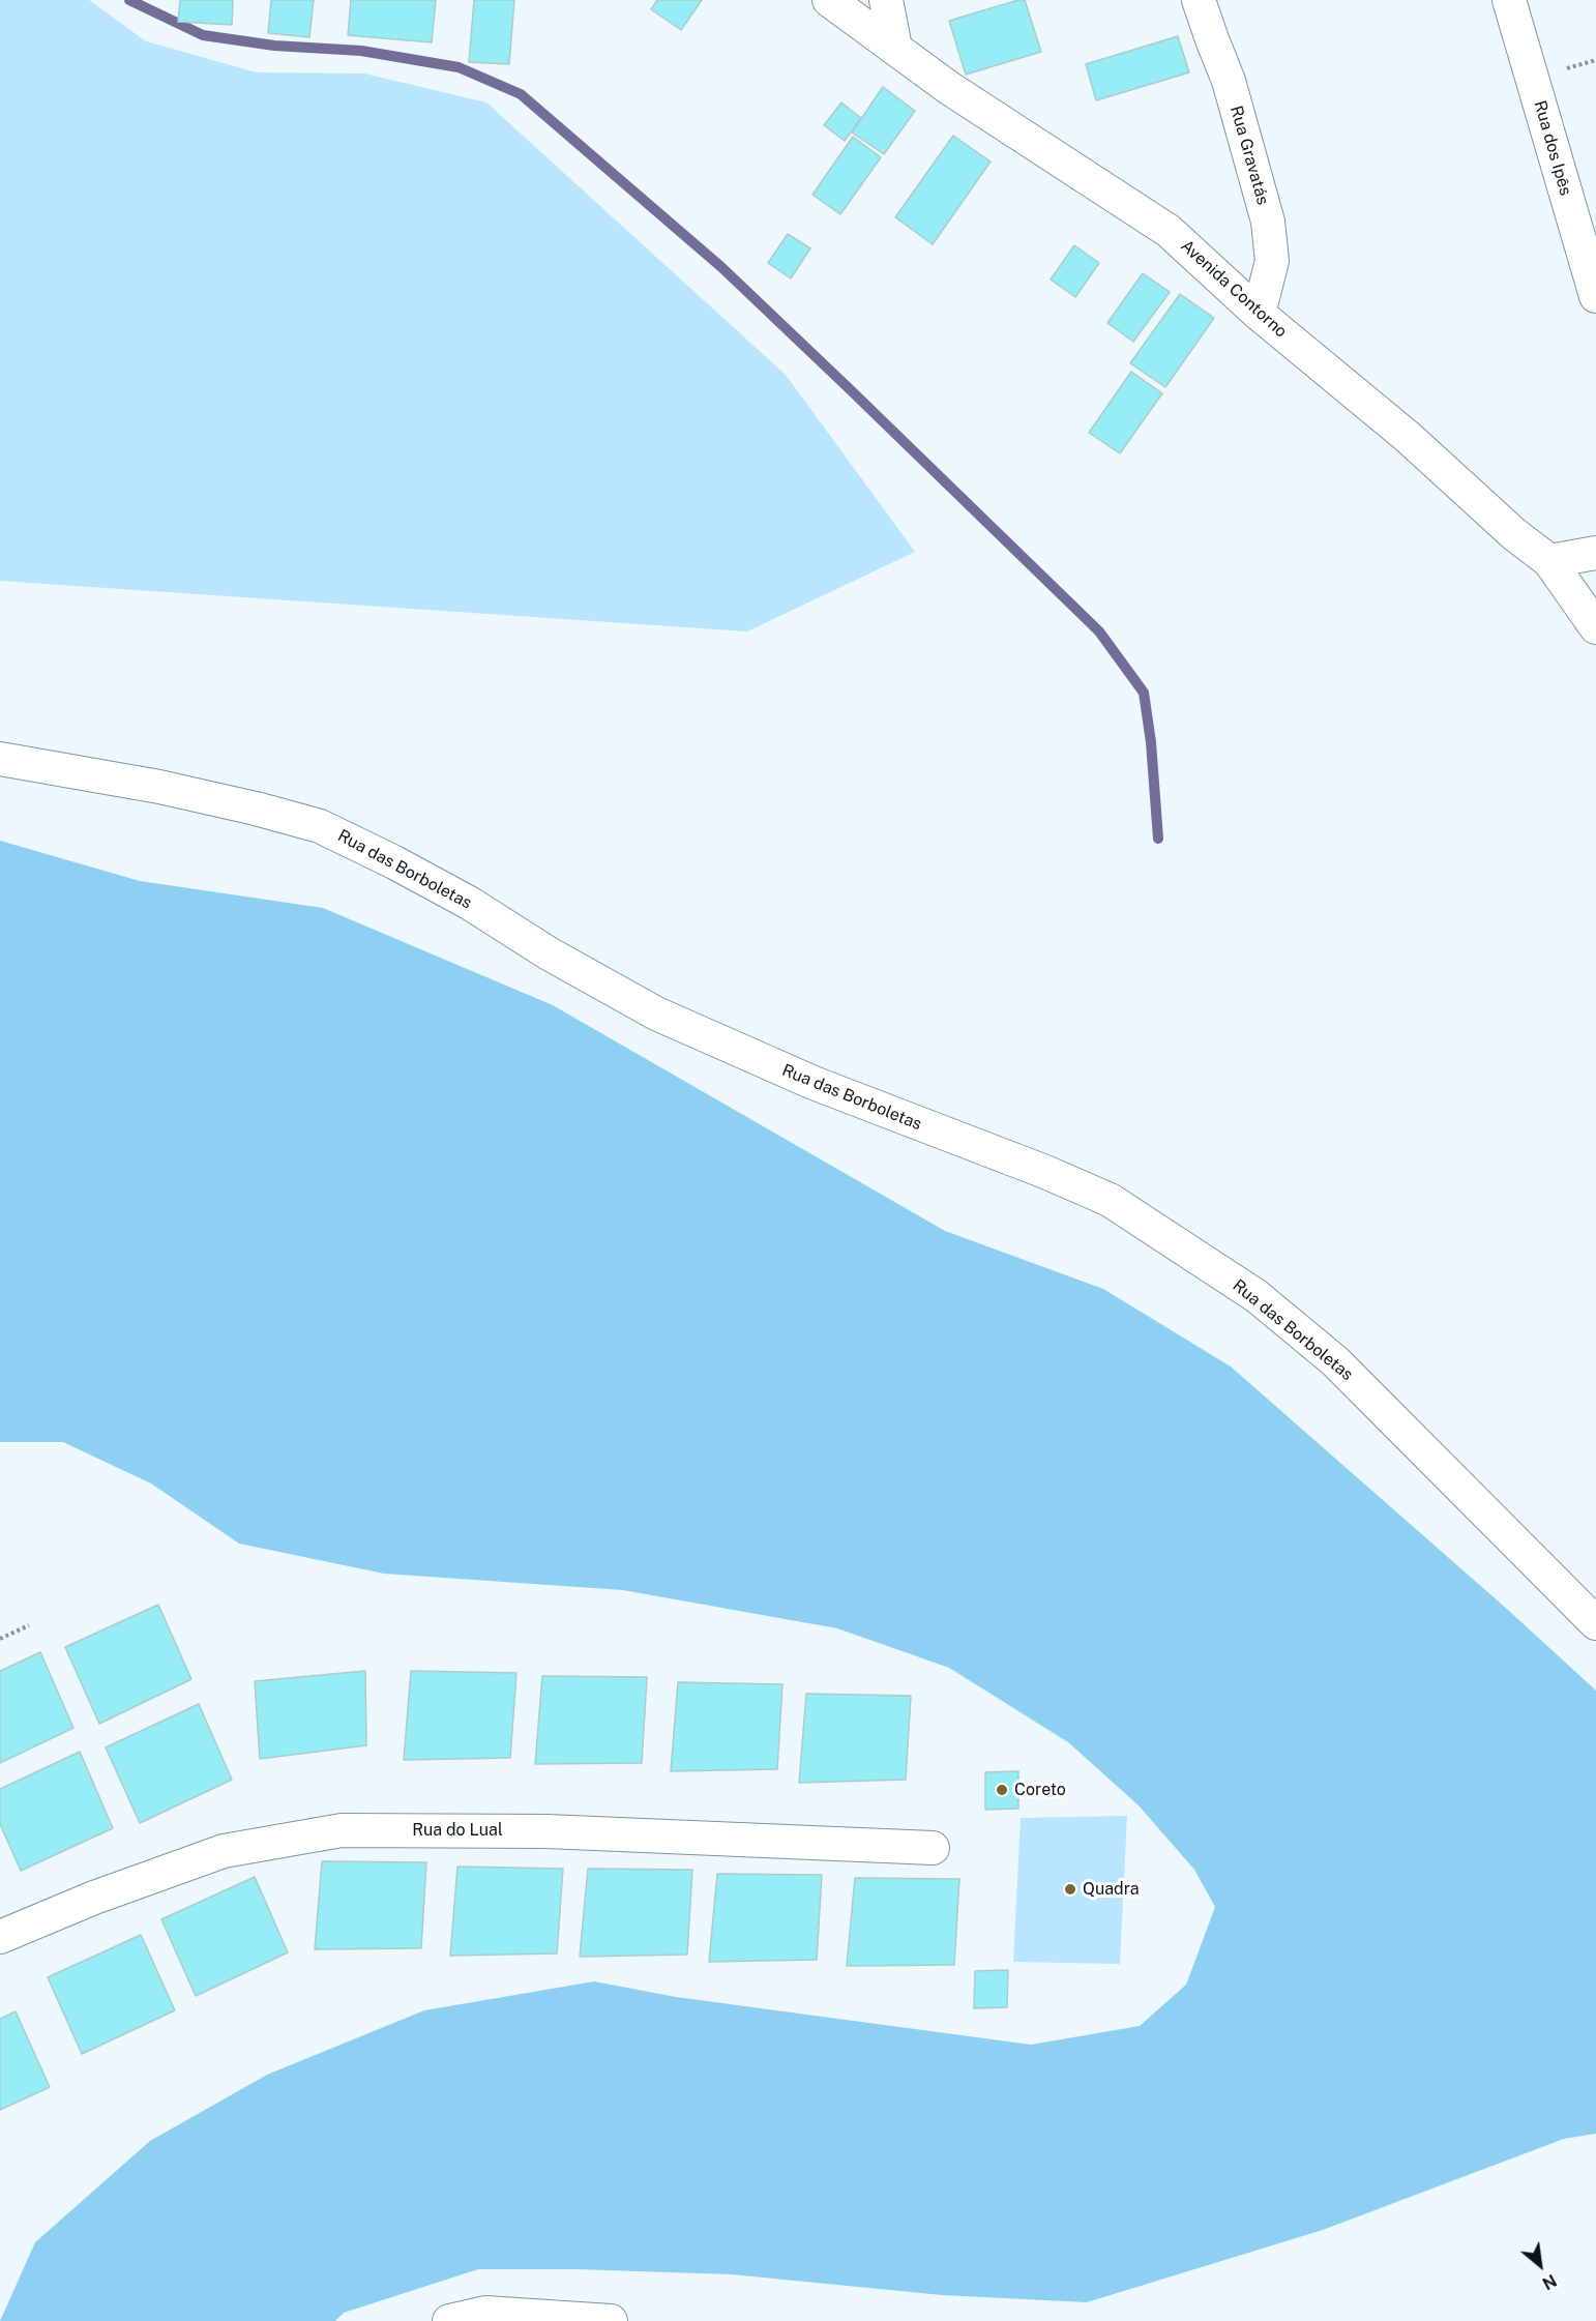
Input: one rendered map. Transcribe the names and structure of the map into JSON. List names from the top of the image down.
{
  "streets": {
    "street": [
      "Rua dos Ipês",
      "Rua Gravatás",
      "Avenida Contorno",
      "Rua das Borboletas",
      "Rua do Lual"
    ]
  },
  "crossings": [
    ["Rua Gravatás", "Avenida Contorno"]
  ],
  "places": ["Coreto", "Quadra"],
  "north": "bottom right"
}
